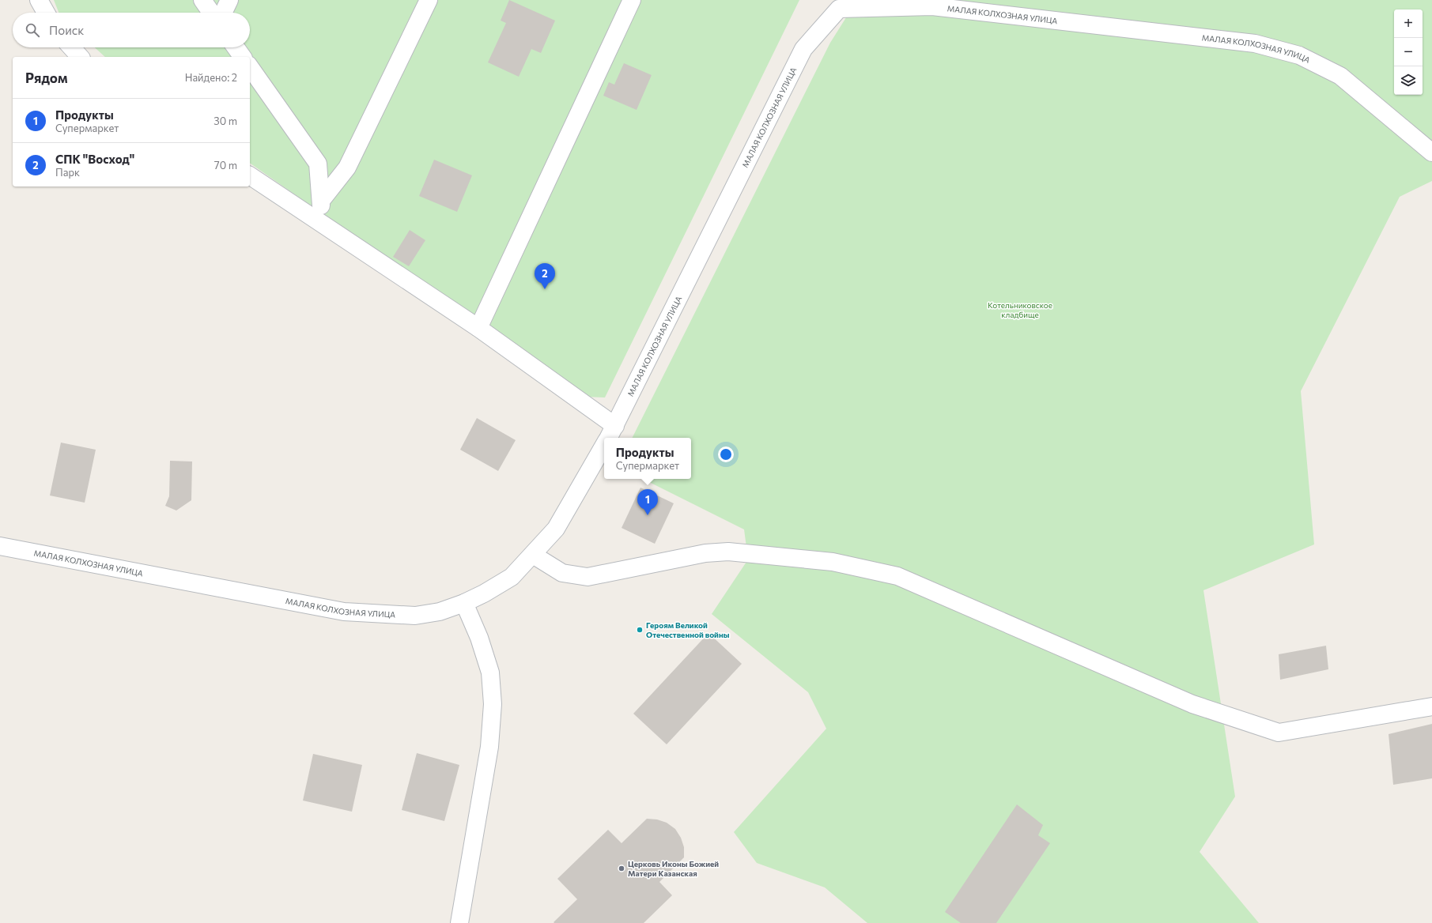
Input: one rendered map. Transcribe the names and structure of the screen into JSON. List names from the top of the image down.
{
  "streets": {
    "street": ["МАЛАЯ КОЛХОЗНАЯ УЛИЦА"]
  },
  "parks": ["Котельниковское кладбище"],
  "places": ["Героям Великой Отечественной войны", "Церковь Иконы Божией Матери Казанская"],
  "page": {
    "map_buttons": ["+", "−"],
    "search": "Поиск",
    "heading": ["Рядом", "Найдено: 2"],
    "list": [
      {
        "mark": "1",
        "name": "Продукты",
        "note": "Супермаркет",
        "value": "30 m"
      },
      {
        "mark": "2",
        "name": "СПК \"Восход\"",
        "note": "Парк",
        "value": "70 m"
      }
    ],
    "pins": ["2", "1"],
    "popup": ["Продукты", "Супермаркет"]
  }
}
